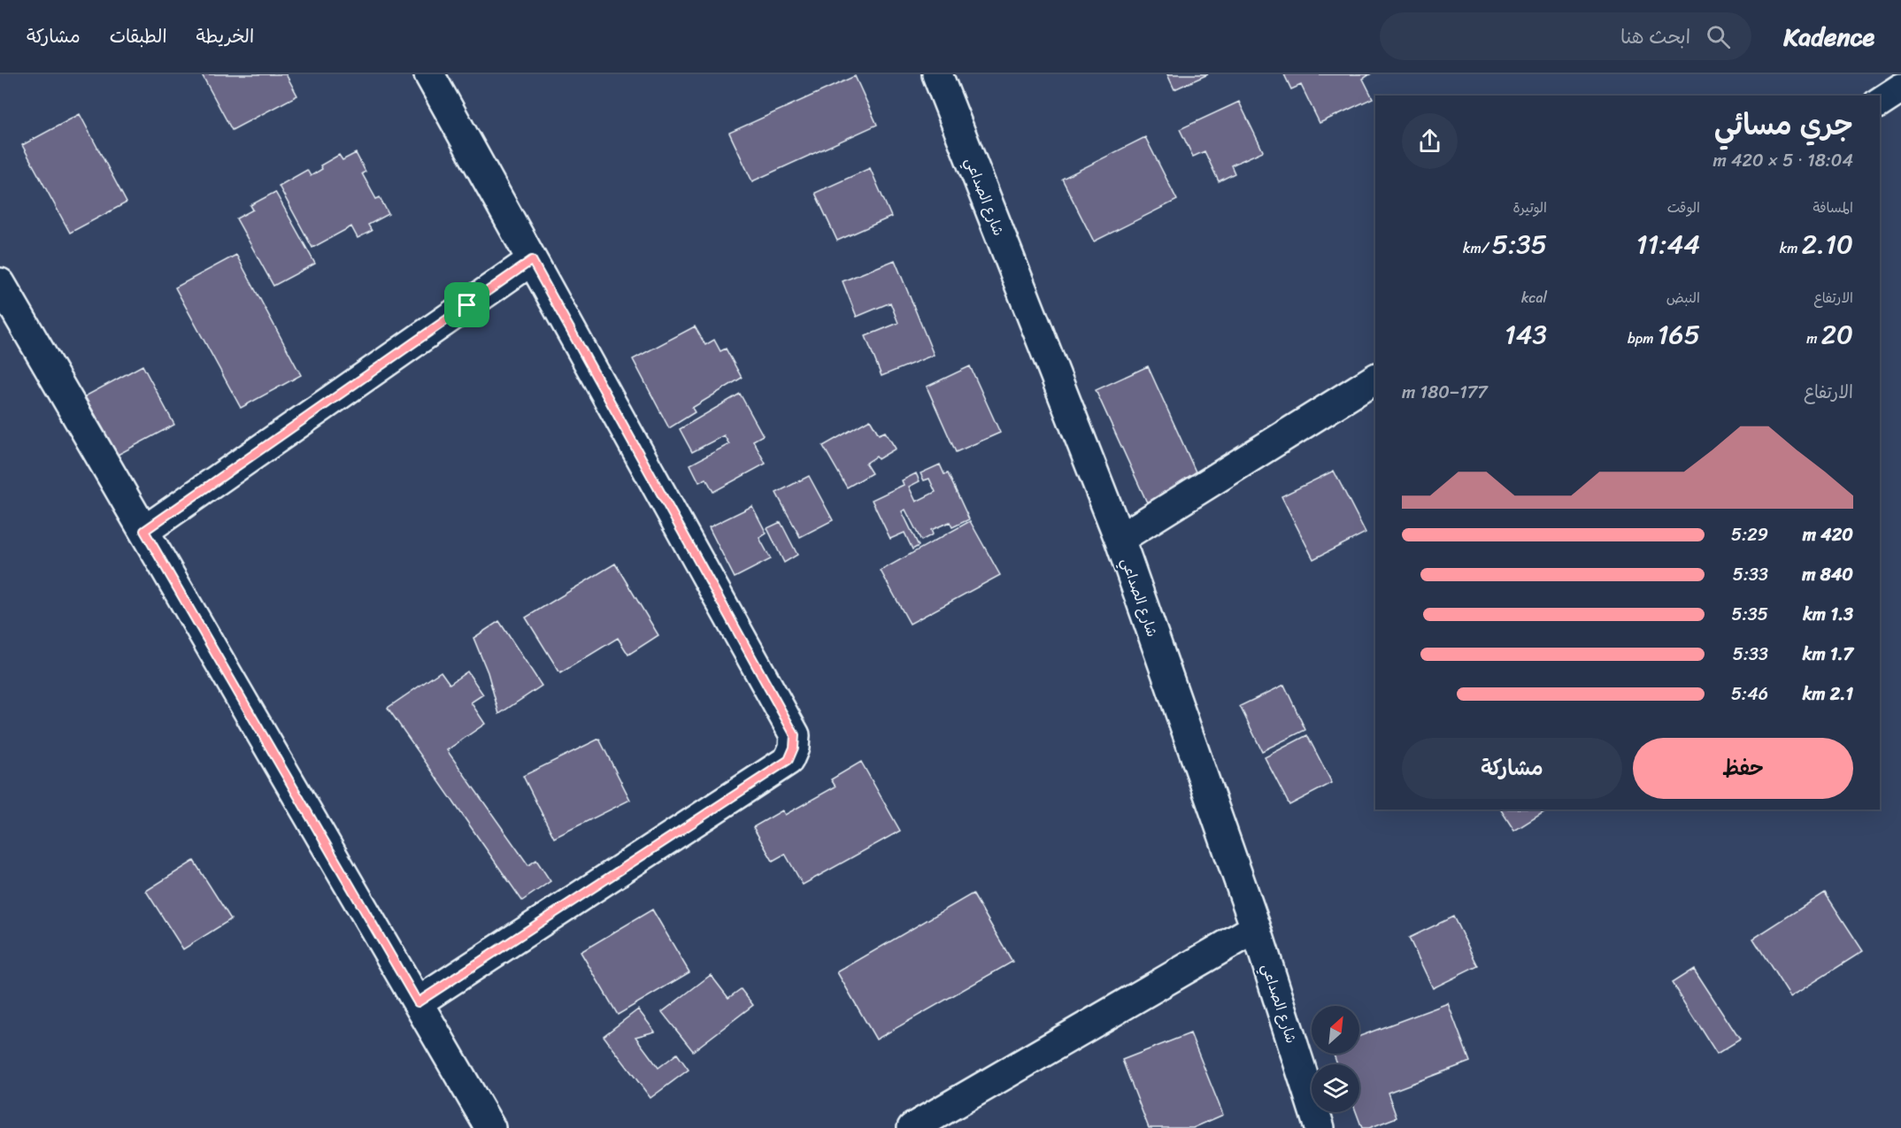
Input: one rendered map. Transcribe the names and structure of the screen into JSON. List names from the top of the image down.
{
  "streets": {
    "street": ["شارع الصداعي"]
  },
  "north": "top right",
  "page": {
    "header": "Kadence",
    "search": "ابحث هنا",
    "nav": ["الخريطة", "الطبقات", "مشاركة"],
    "heading": ["جري مسائي", "18:04 · 5 × 420 m"],
    "stats": [
      ["المسافة", "2.10 km"],
      ["الوقت", "11:44"],
      ["الوتيرة", "5:35 /km"],
      ["الارتفاع", "20 m"],
      ["النبض", "165 bpm"],
      ["kcal", "143"]
    ],
    "chart": ["الارتفاع", "177–180 m"],
    "list": [
      {
        "name": "420 m",
        "note": "5:29"
      },
      {
        "name": "840 m",
        "note": "5:33"
      },
      {
        "name": "1.3 km",
        "note": "5:35"
      },
      {
        "name": "1.7 km",
        "note": "5:33"
      },
      {
        "name": "2.1 km",
        "note": "5:46"
      }
    ],
    "buttons": ["حفظ", "مشاركة"]
  }
}
